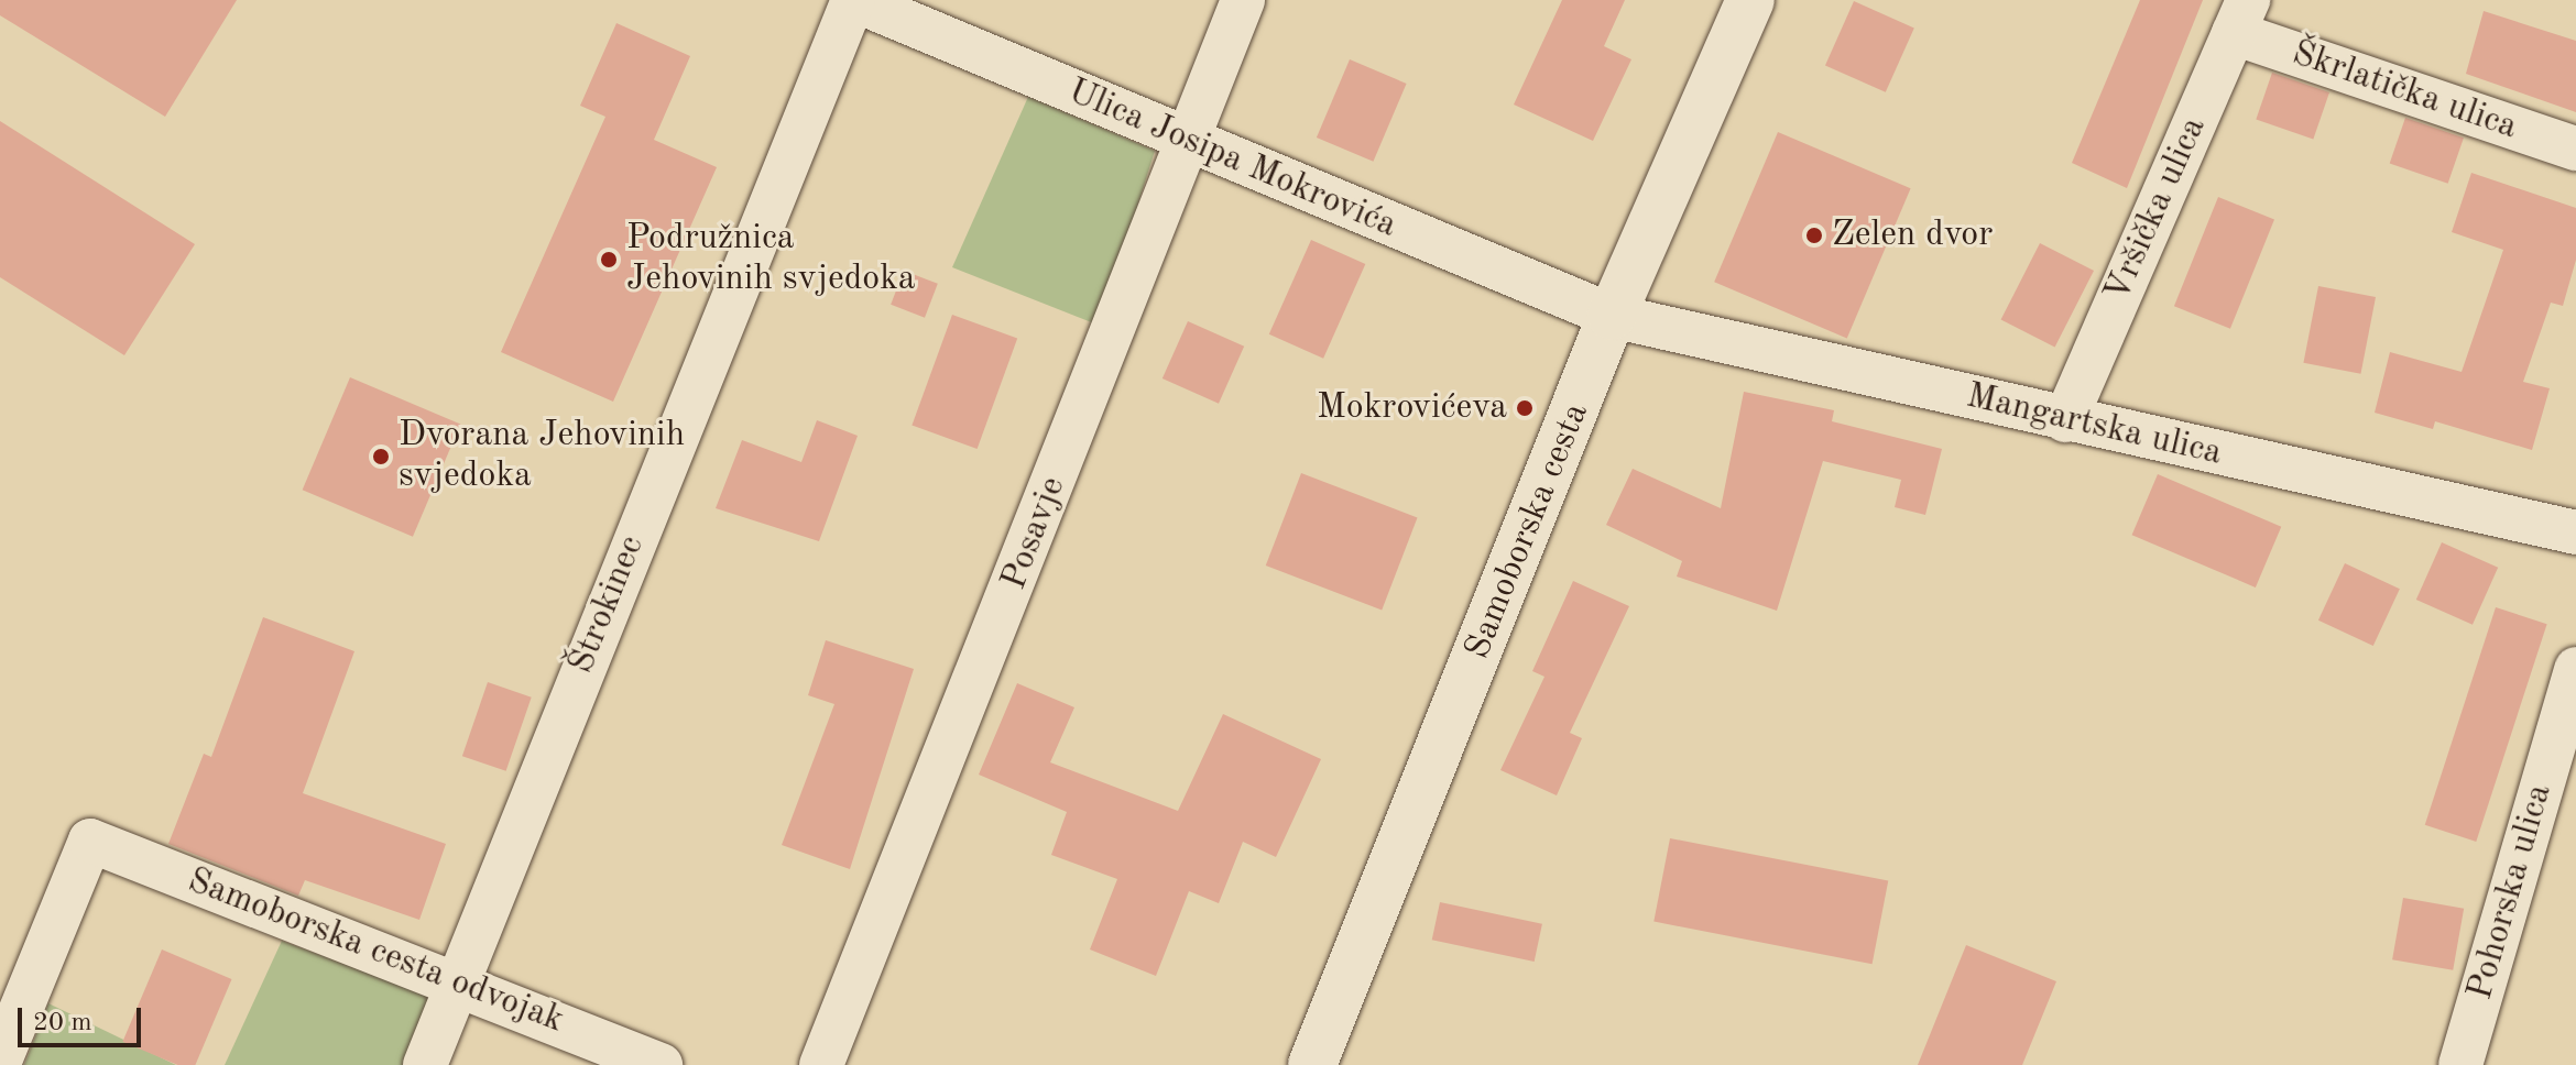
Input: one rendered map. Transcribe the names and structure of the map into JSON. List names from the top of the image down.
{
  "streets": {
    "street": [
      "Škrlatička ulica",
      "Ulica Josipa Mokrovića",
      "Vršička ulica",
      "Mangartska ulica",
      "Samoborska cesta",
      "Posavje",
      "Štrokinec",
      "Pohorska ulica",
      "Samoborska cesta odvojak"
    ]
  },
  "crossings": [
    ["Škrlatička ulica", "Vršička ulica"],
    ["Ulica Josipa Mokrovića", "Mangartska ulica"],
    ["Ulica Josipa Mokrovića", "Samoborska cesta"],
    ["Ulica Josipa Mokrovića", "Posavje"],
    ["Ulica Josipa Mokrovića", "Štrokinec"],
    ["Vršička ulica", "Mangartska ulica"],
    ["Mangartska ulica", "Samoborska cesta"],
    ["Štrokinec", "Samoborska cesta odvojak"]
  ],
  "places": [
    "Zelen dvor",
    "Podružnica Jehovinih svjedoka",
    "Mokrovićeva",
    "Dvorana Jehovinih svjedoka"
  ],
  "scale_bar": "20 m"
}
